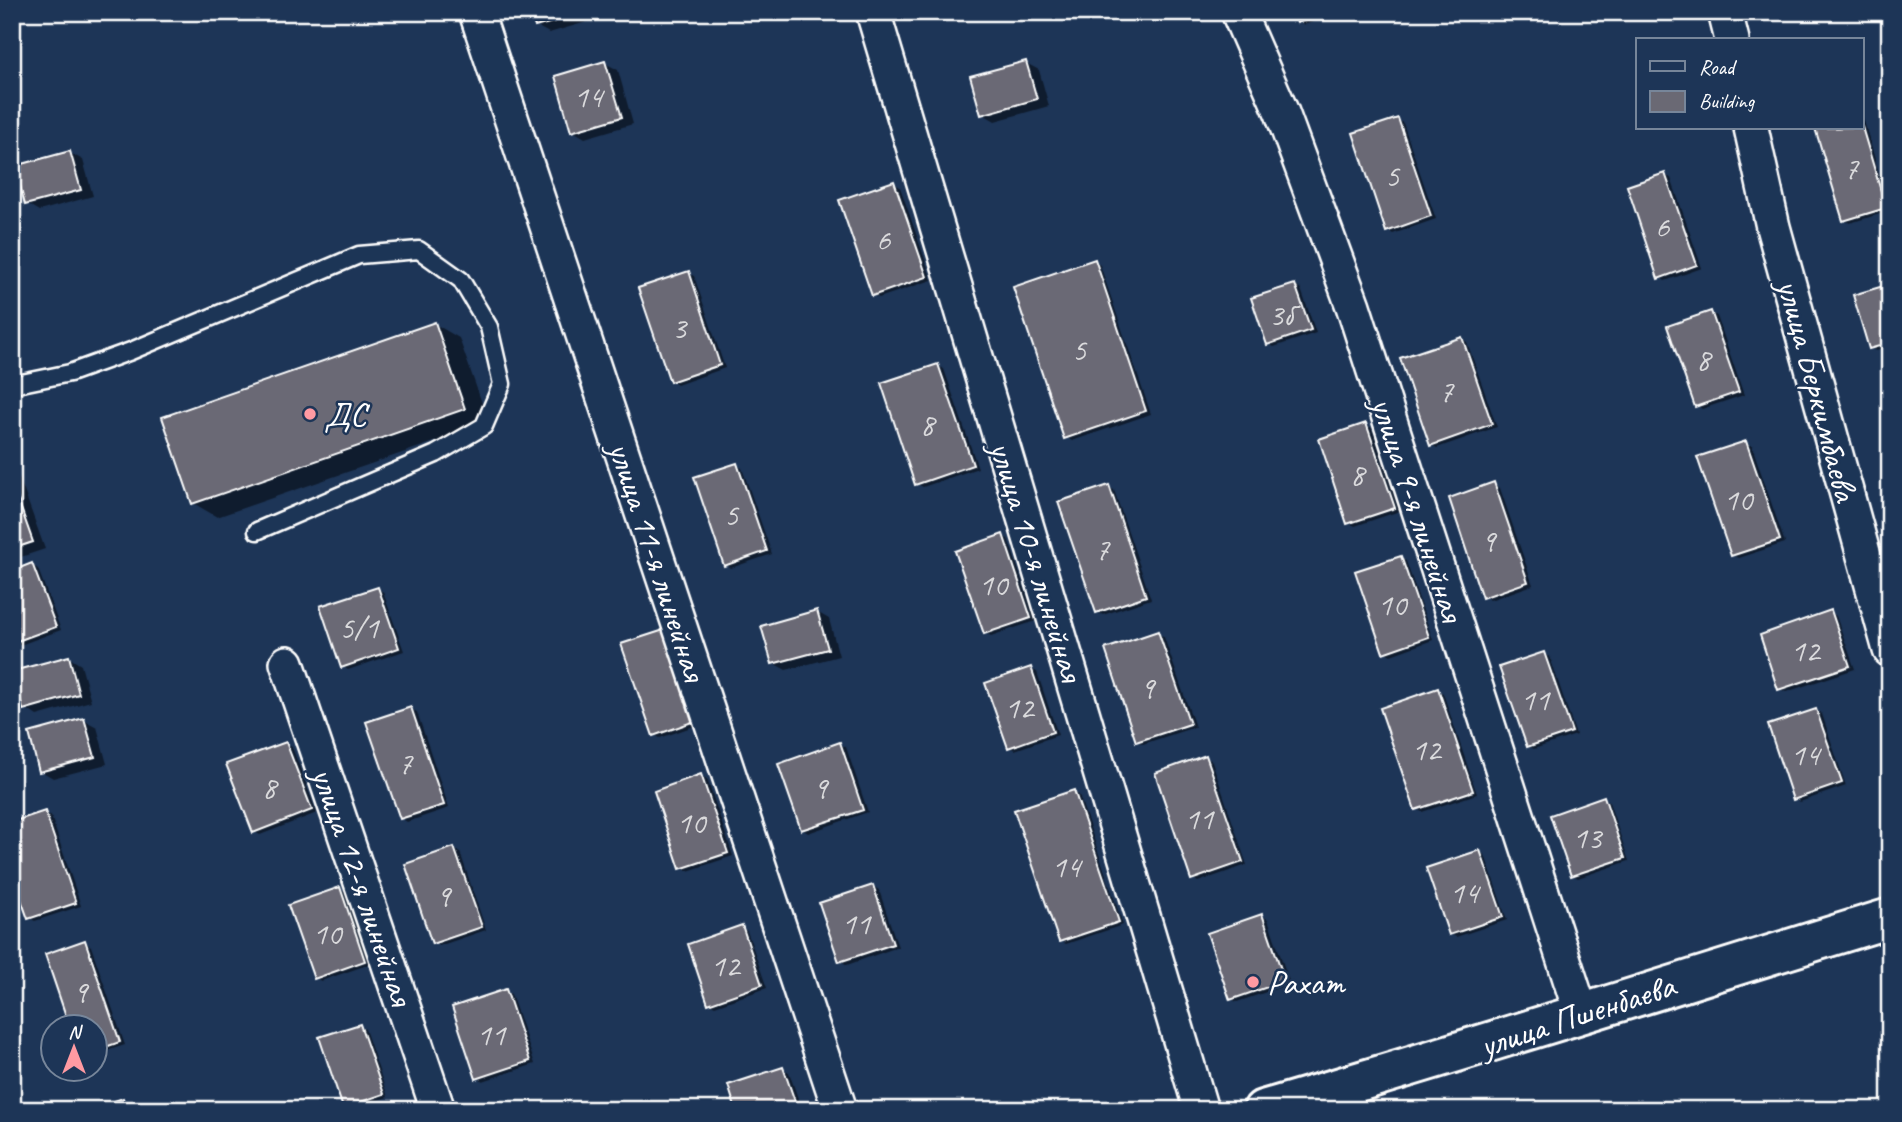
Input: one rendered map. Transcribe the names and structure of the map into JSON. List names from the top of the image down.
{
  "streets": {
    "street": [
      "улица Беркимбаева",
      "улица 9-я линейная",
      "улица 11-я линейная",
      "улица 10-я линейная",
      "улица 12-я линейная",
      "улица Пшенбаева"
    ]
  },
  "crossings": [
    ["улица 9-я линейная", "улица Пшенбаева"]
  ],
  "places": ["ДС", "Рахат"],
  "house_numbers": [
    "14",
    "7",
    "5",
    "6",
    "6",
    "3б",
    "3",
    "5",
    "8",
    "7",
    "8",
    "8",
    "10",
    "5",
    "9",
    "7",
    "10",
    "10",
    "5/1",
    "12",
    "9",
    "11",
    "12",
    "12",
    "14",
    "7",
    "8",
    "9",
    "11",
    "10",
    "13",
    "14",
    "14",
    "9",
    "11",
    "10",
    "12",
    "9",
    "11"
  ],
  "legend": ["Road", "Building"],
  "north": "top"
}
